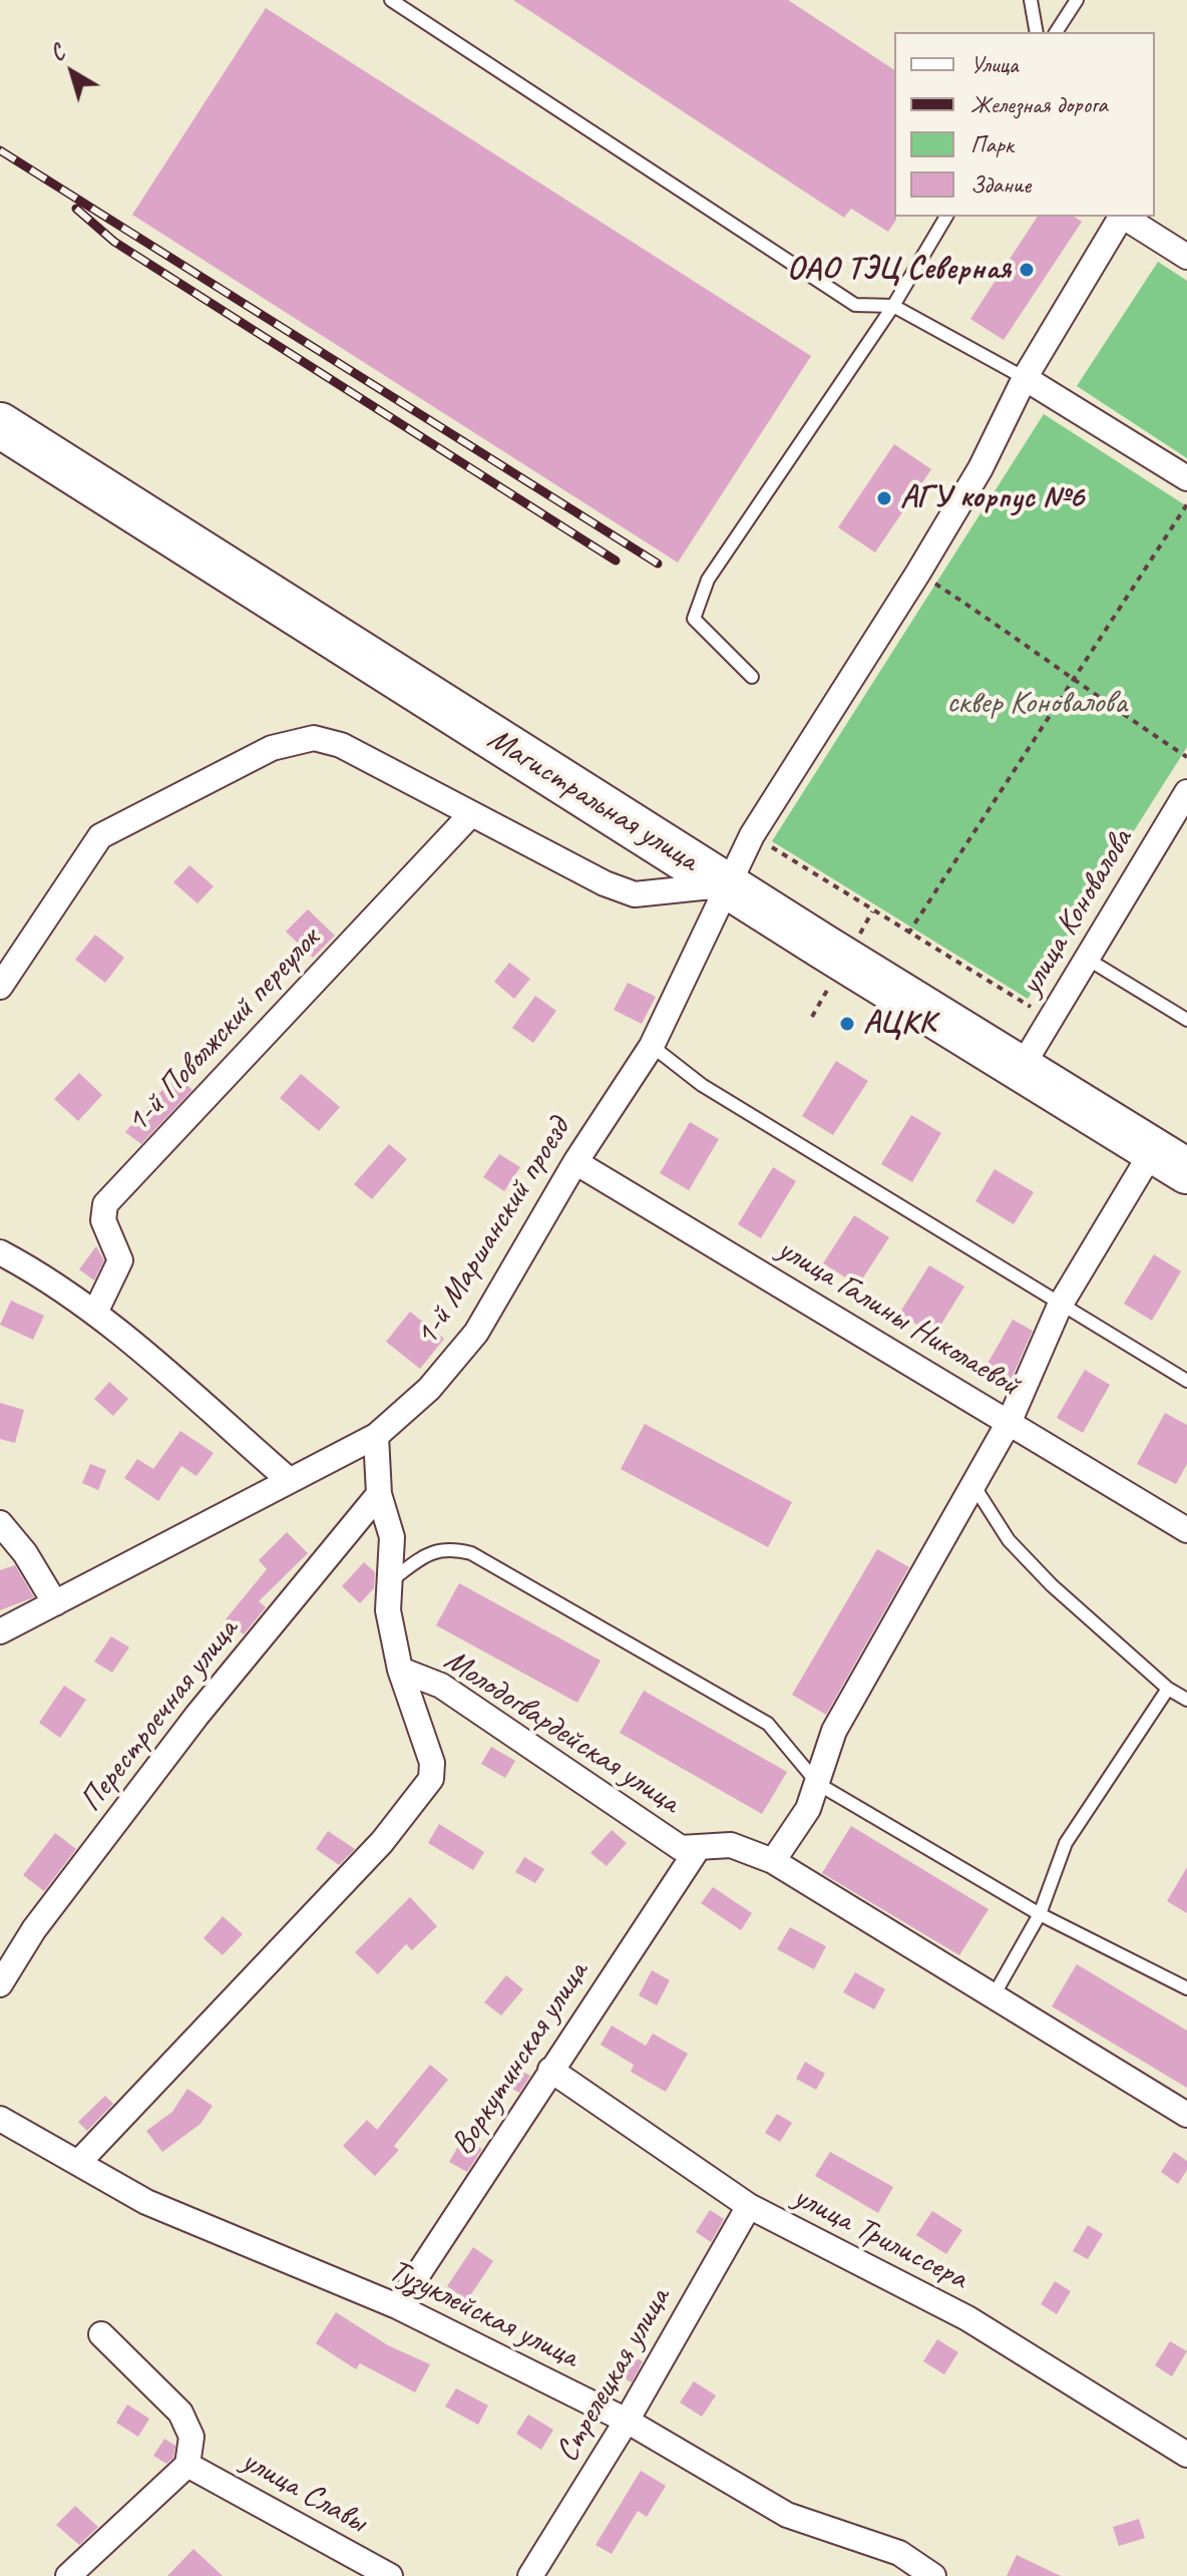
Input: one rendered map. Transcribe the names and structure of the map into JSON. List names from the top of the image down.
{
  "streets": {
    "highway": ["Магистральная улица"],
    "street": [
      "улица Коновалова",
      "1-й Поволжский переулок",
      "1-й Маршанский проезд",
      "улица Галины Николаевой",
      "Перестроечная улица",
      "Молодогвардейская улица",
      "Воркутинская улица",
      "улица Трилиссера",
      "Тузуклейская улица",
      "Стрелецкая улица",
      "улица Славы"
    ]
  },
  "crossings": [
    ["Магистральная улица", "улица Коновалова"],
    ["Магистральная улица", "1-й Маршанский проезд"],
    ["1-й Маршанский проезд", "улица Галины Николаевой"],
    ["1-й Маршанский проезд", "Молодогвардейская улица"],
    ["Перестроечная улица", "Молодогвардейская улица"],
    ["Молодогвардейская улица", "Воркутинская улица"],
    ["Воркутинская улица", "улица Трилиссера"],
    ["Воркутинская улица", "Тузуклейская улица"],
    ["улица Трилиссера", "Стрелецкая улица"],
    ["Тузуклейская улица", "Стрелецкая улица"]
  ],
  "parks": ["сквер Коновалова"],
  "places": ["ОАО ТЭЦ Северная", "АГУ корпус №6", "АЦКК"],
  "legend": [
    "Улица",
    "Железная дорога",
    "Парк",
    "Здание"
  ],
  "north": "top left"
}
